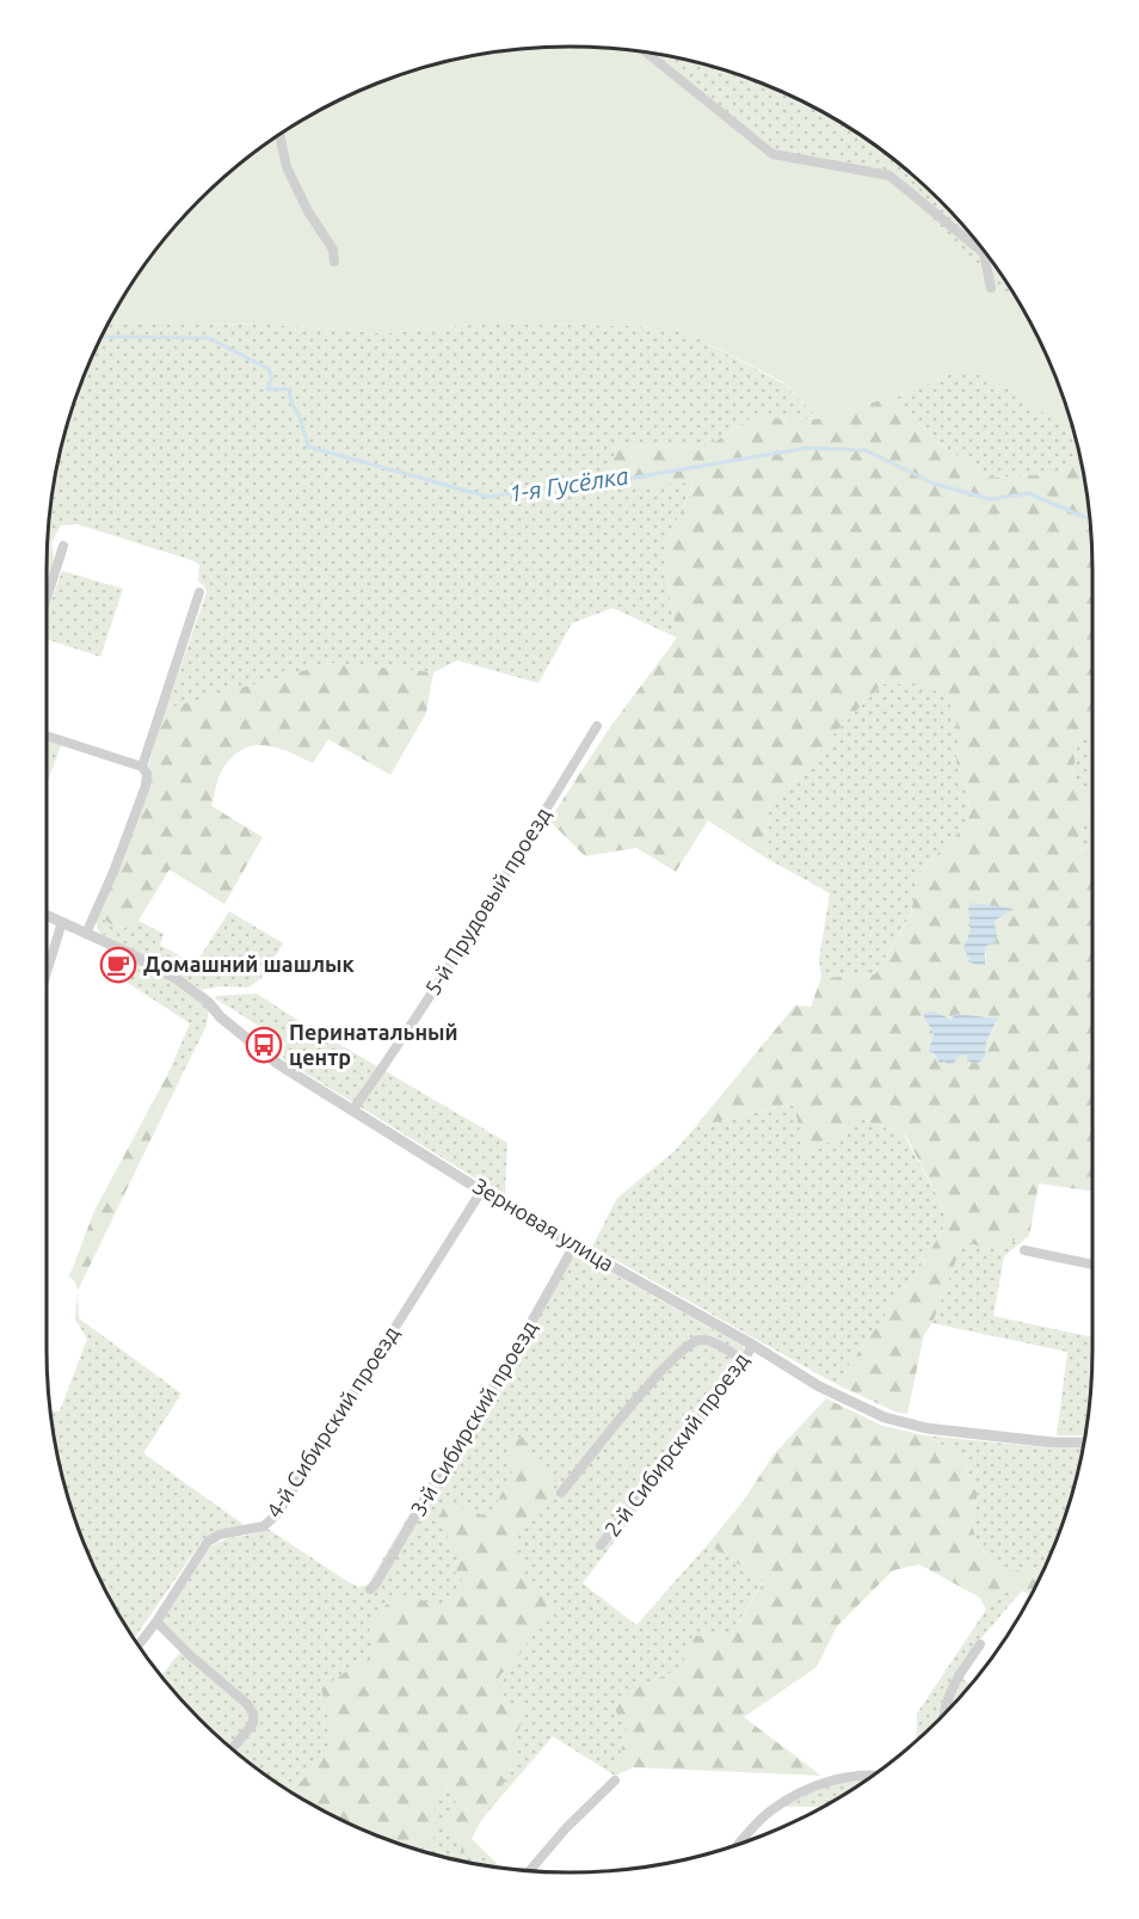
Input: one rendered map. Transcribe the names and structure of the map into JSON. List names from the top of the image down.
{
  "streets": {
    "street": [
      "5-й Прудовый проезд",
      "Зерновая улица",
      "3-й Сибирский проезд",
      "4-й Сибирский проезд",
      "2-й Сибирский проезд"
    ]
  },
  "crossings": [
    ["5-й Прудовый проезд", "Зерновая улица"],
    ["Зерновая улица", "3-й Сибирский проезд"],
    ["Зерновая улица", "4-й Сибирский проезд"],
    ["Зерновая улица", "2-й Сибирский проезд"]
  ],
  "water": ["1-я Гусёлка"],
  "places": {
    "cafe": ["Домашний шашлык"],
    "bus stop": ["Перинатальный центр"]
  }
}
